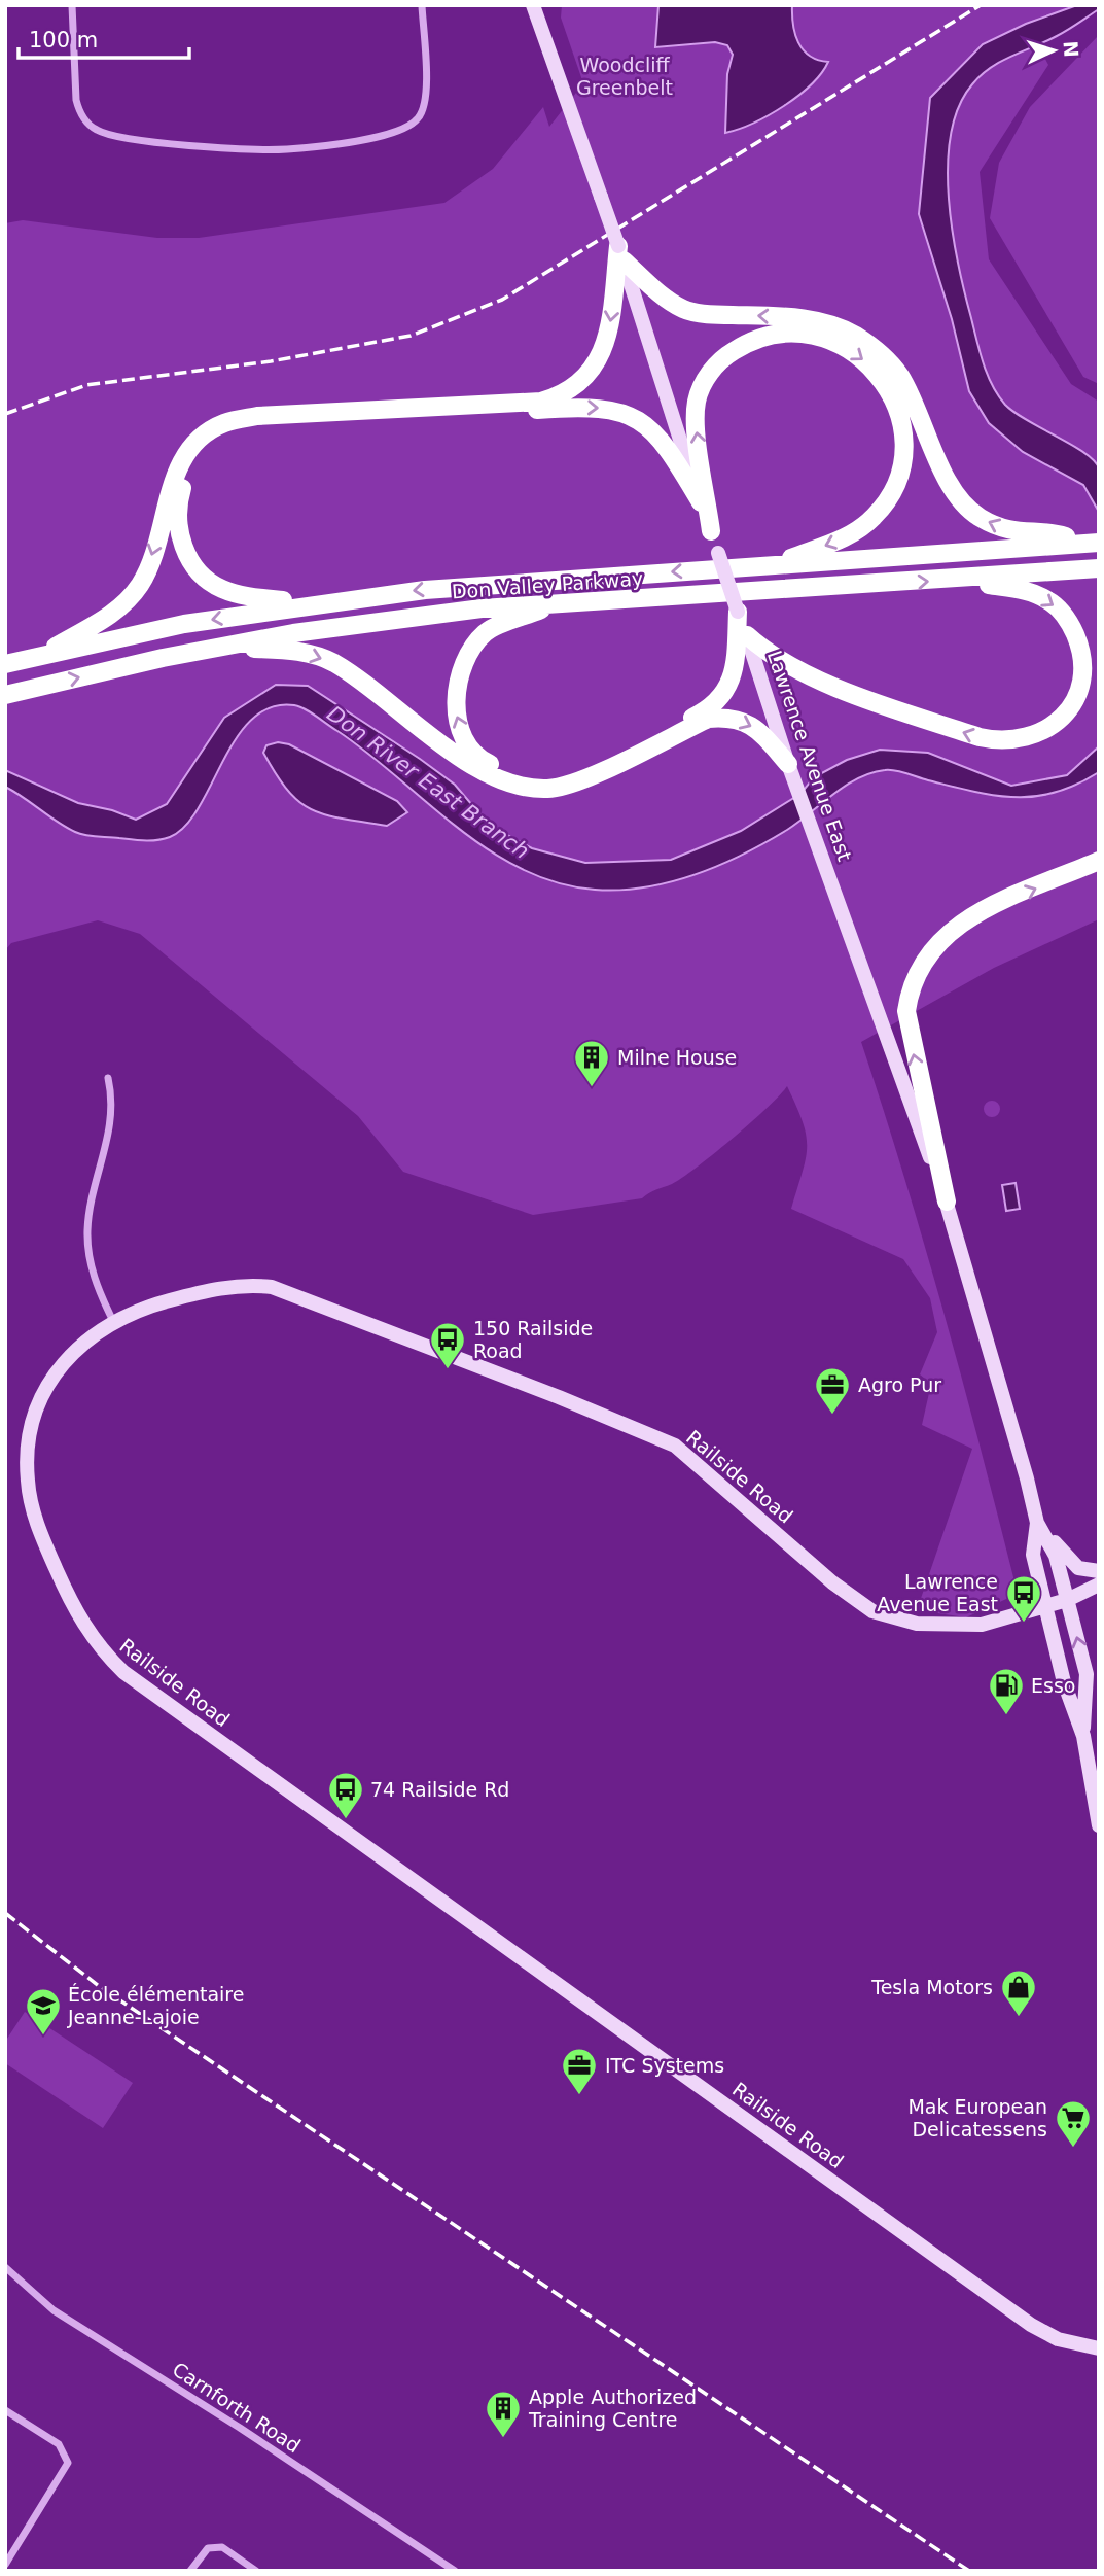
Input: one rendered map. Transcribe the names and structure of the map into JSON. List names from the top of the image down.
{
  "streets": {
    "highway": ["Don Valley Parkway"],
    "street": ["Lawrence Avenue East", "Railside Road", "Carnforth Road"]
  },
  "crossings": [
    ["Lawrence Avenue East", "Railside Road"]
  ],
  "water": ["Don River East Branch"],
  "parks": ["Woodcliff Greenbelt"],
  "places": {
    "building": ["Milne House", "Apple Authorized Training Centre"],
    "bus stop": ["150 Railside Road", "Lawrence Avenue East", "74 Railside Rd"],
    "office": ["Agro Pur", "ITC Systems"],
    "fuel station": ["Esso"],
    "shop": ["Tesla Motors"],
    "school or university": ["École élémentaire Jeanne-Lajoie"],
    "supermarket": ["Mak European Delicatessens"]
  },
  "scale_bar": "100 m",
  "north": "right"
}
